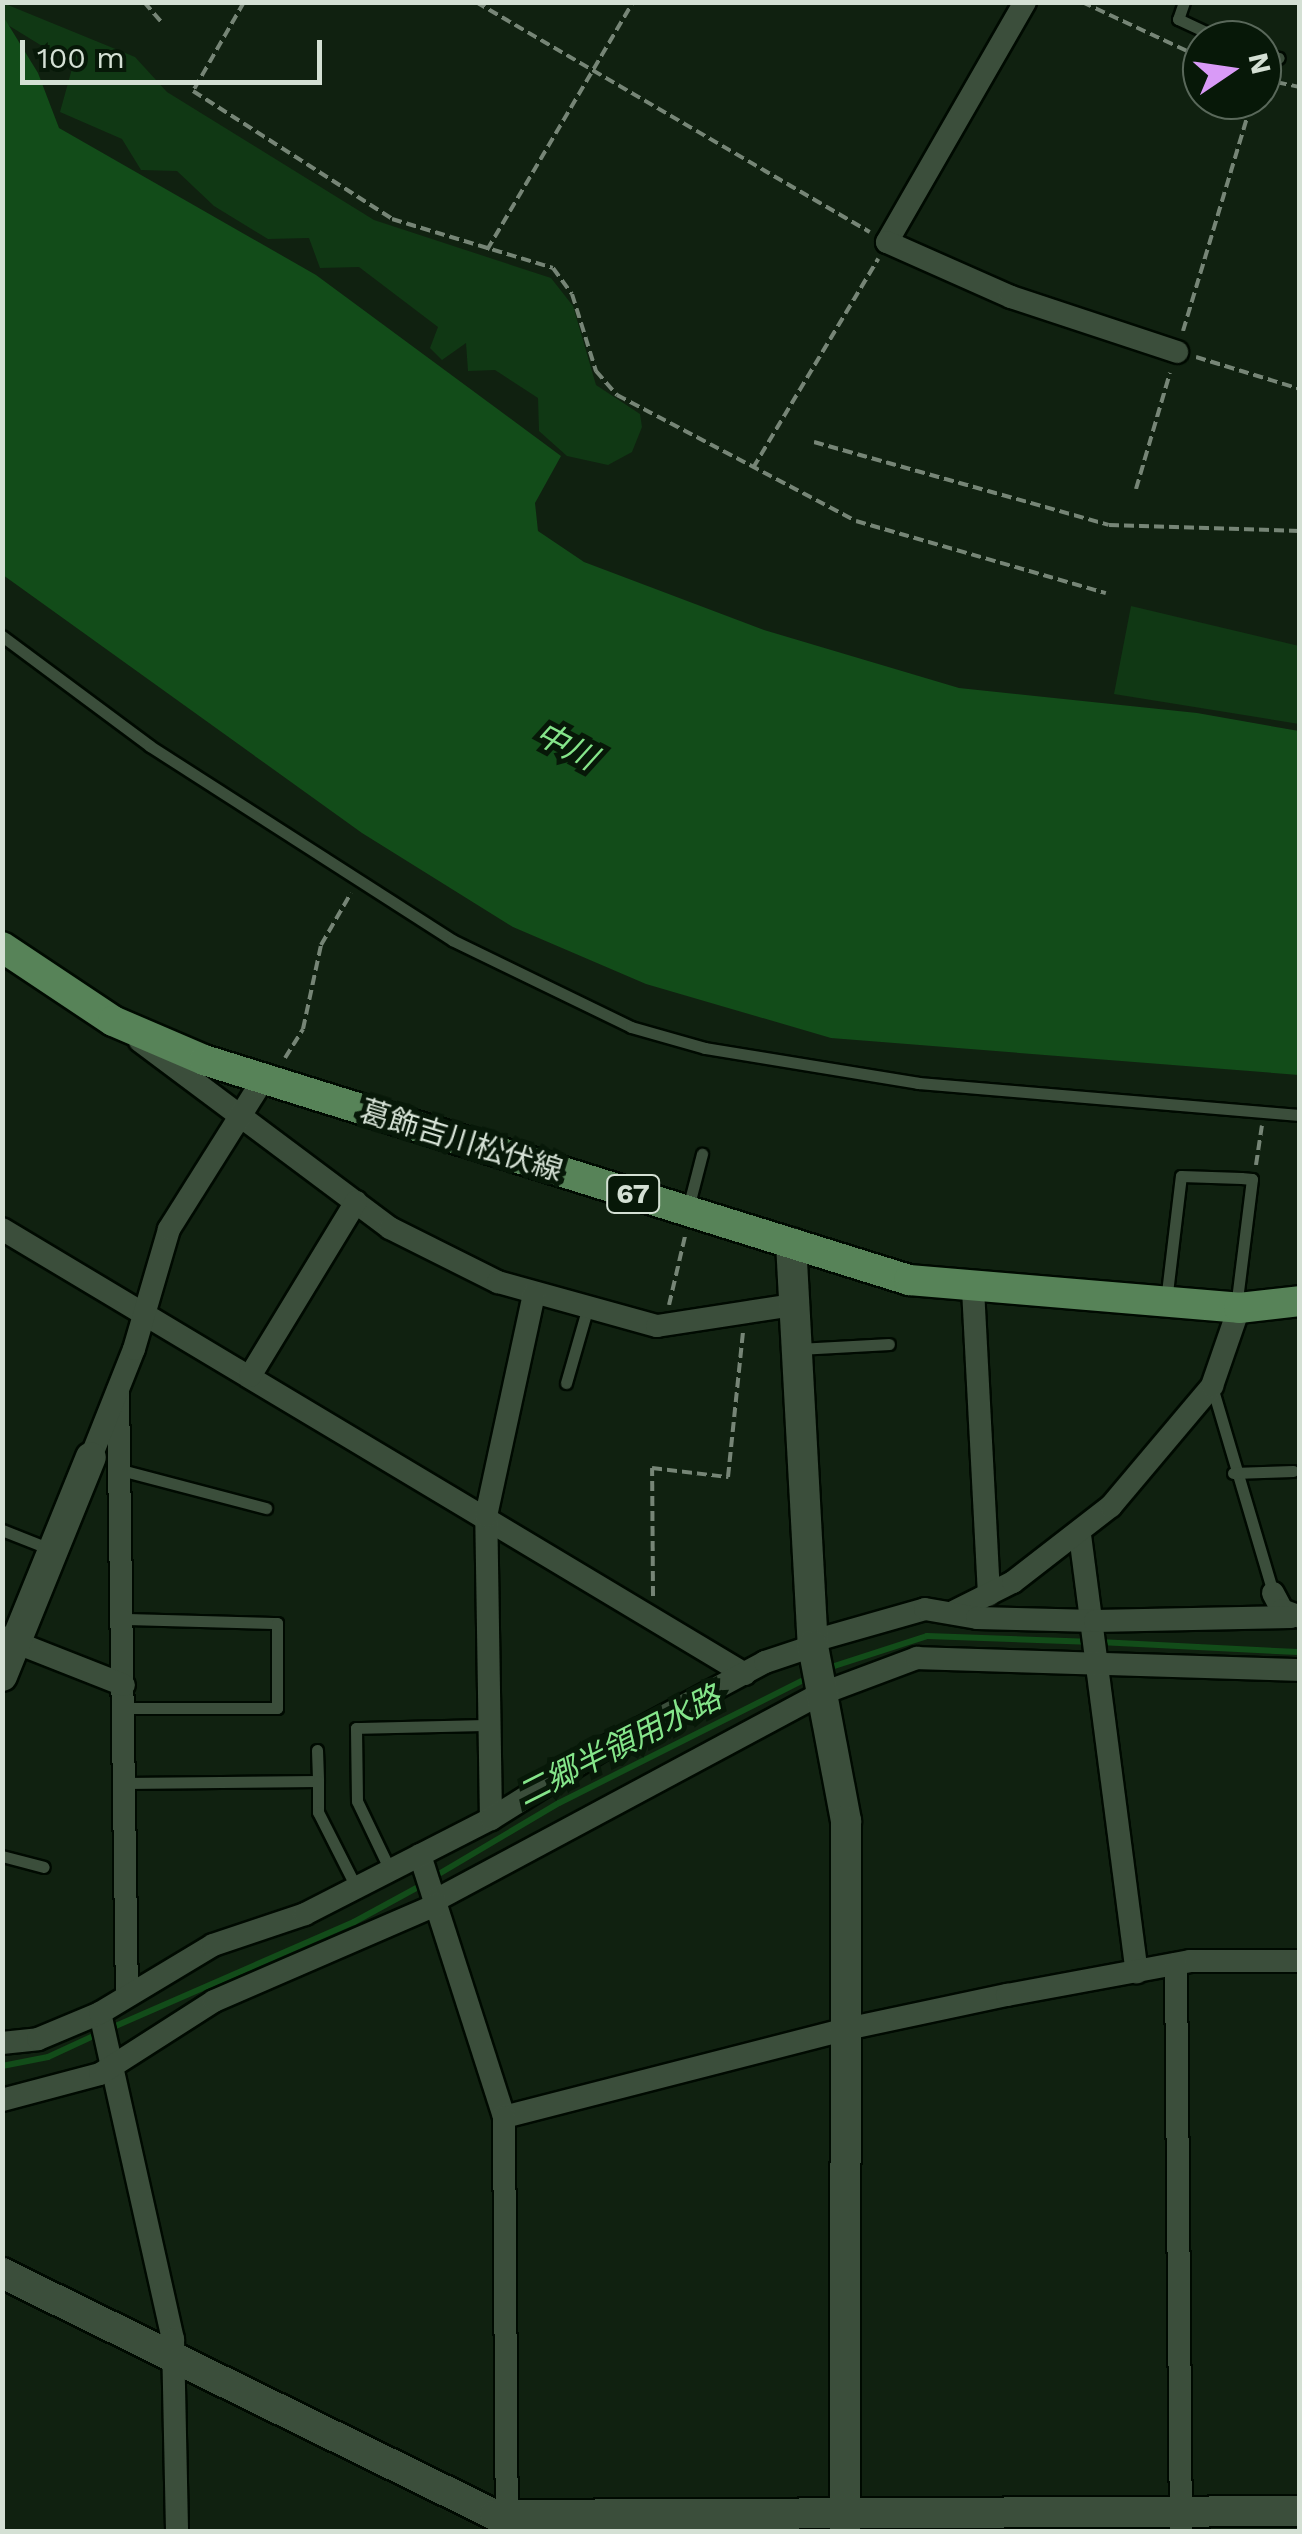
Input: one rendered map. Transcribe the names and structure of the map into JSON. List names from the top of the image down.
{
  "streets": {
    "main road": ["葛飾吉川松伏線", "67"]
  },
  "water": ["中川", "二郷半領用水路"],
  "scale_bar": "100 m",
  "north": "right"
}
